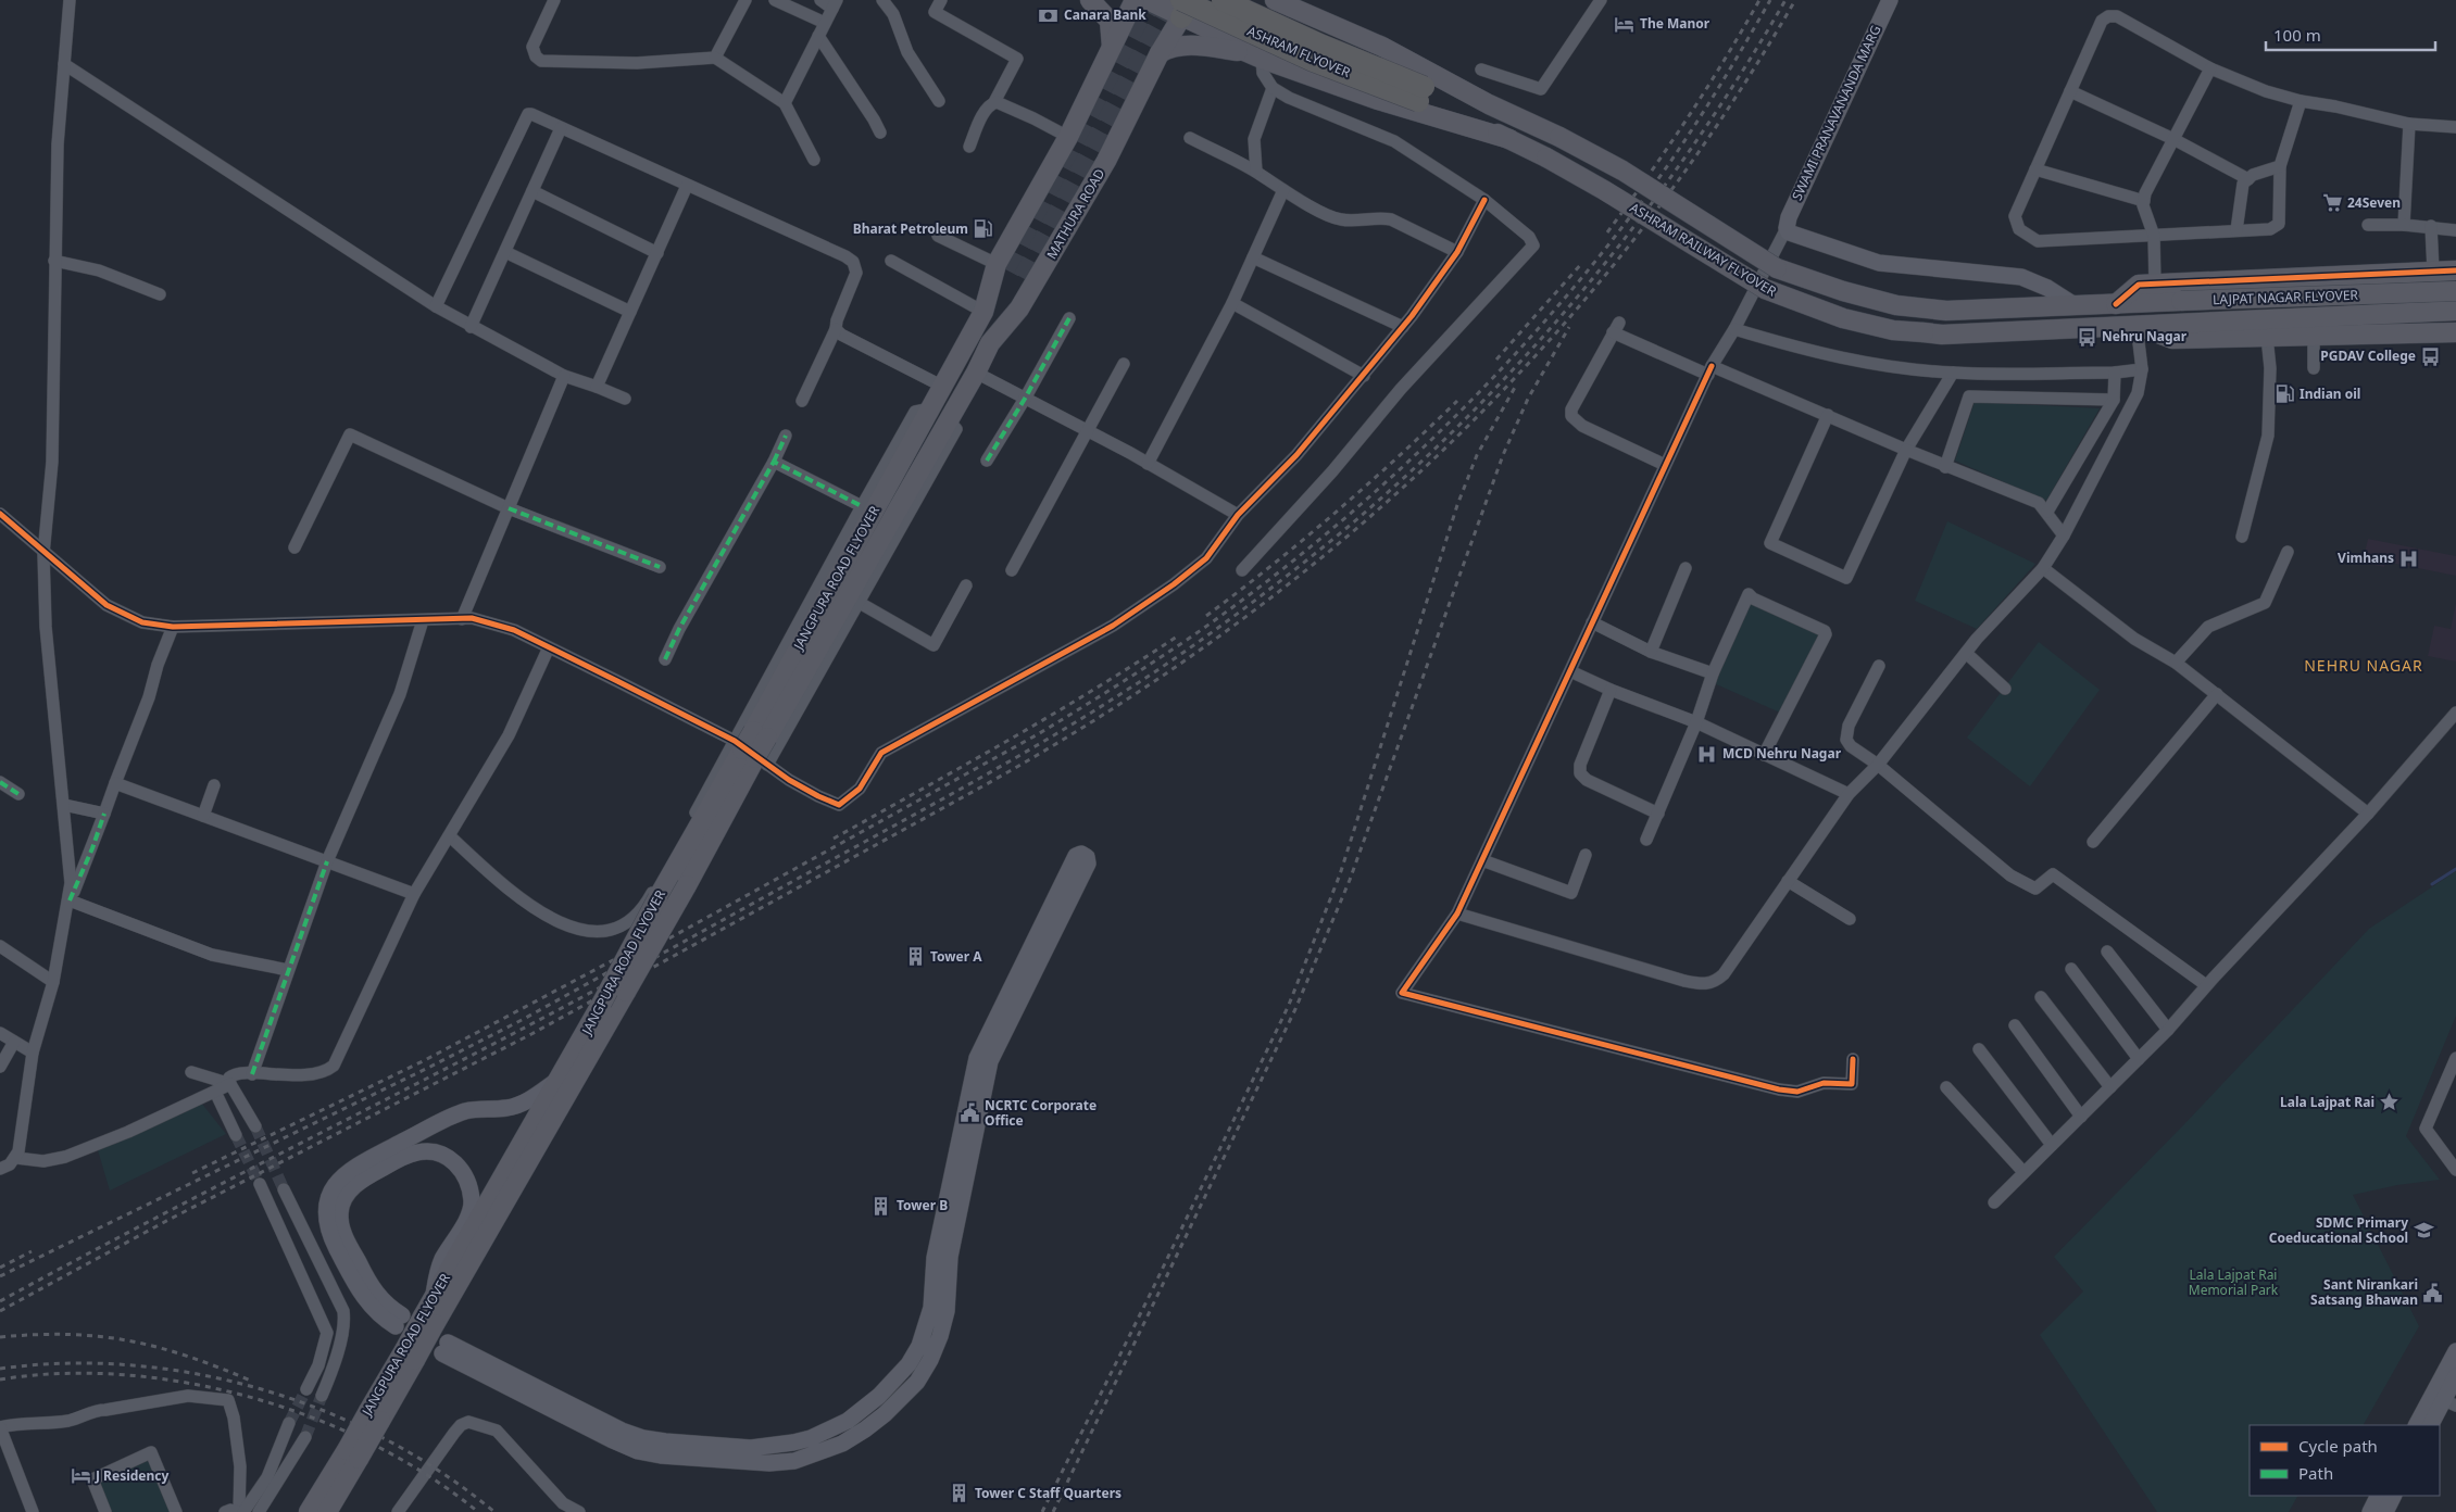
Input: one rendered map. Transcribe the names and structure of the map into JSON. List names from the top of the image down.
{
  "streets": {
    "highway": ["ASHRAM FLYOVER"],
    "main road": [
      "SWAMI PRANAVANANDA MARG",
      "MATHURA ROAD",
      "ASHRAM RAILWAY FLYOVER",
      "LAJPAT NAGAR FLYOVER",
      "JANGPURA ROAD FLYOVER"
    ]
  },
  "crossings": [
    ["ASHRAM FLYOVER", "MATHURA ROAD"],
    ["MATHURA ROAD", "JANGPURA ROAD FLYOVER"],
    ["ASHRAM RAILWAY FLYOVER", "LAJPAT NAGAR FLYOVER"]
  ],
  "districts": ["NEHRU NAGAR"],
  "parks": ["Lala Lajpat Rai Memorial Park"],
  "places": {
    "bank": ["Canara Bank"],
    "hotel": ["The Manor", "J Residency"],
    "supermarket": ["24Seven"],
    "fuel station": ["Bharat Petroleum", "Indian oil"],
    "bus stop": ["Nehru Nagar", "PGDAV College"],
    "hospital": ["Vimhans", "MCD Nehru Nagar"],
    "building": ["Tower A", "Tower B", "Tower C Staff Quarters"],
    "place": ["Lala Lajpat Rai"],
    "public building": ["NCRTC Corporate Office", "Sant Nirankari Satsang Bhawan"],
    "school or university": ["SDMC Primary Coeducational School"]
  },
  "legend": ["Cycle path", "Path"],
  "scale_bar": "100 m"
}
